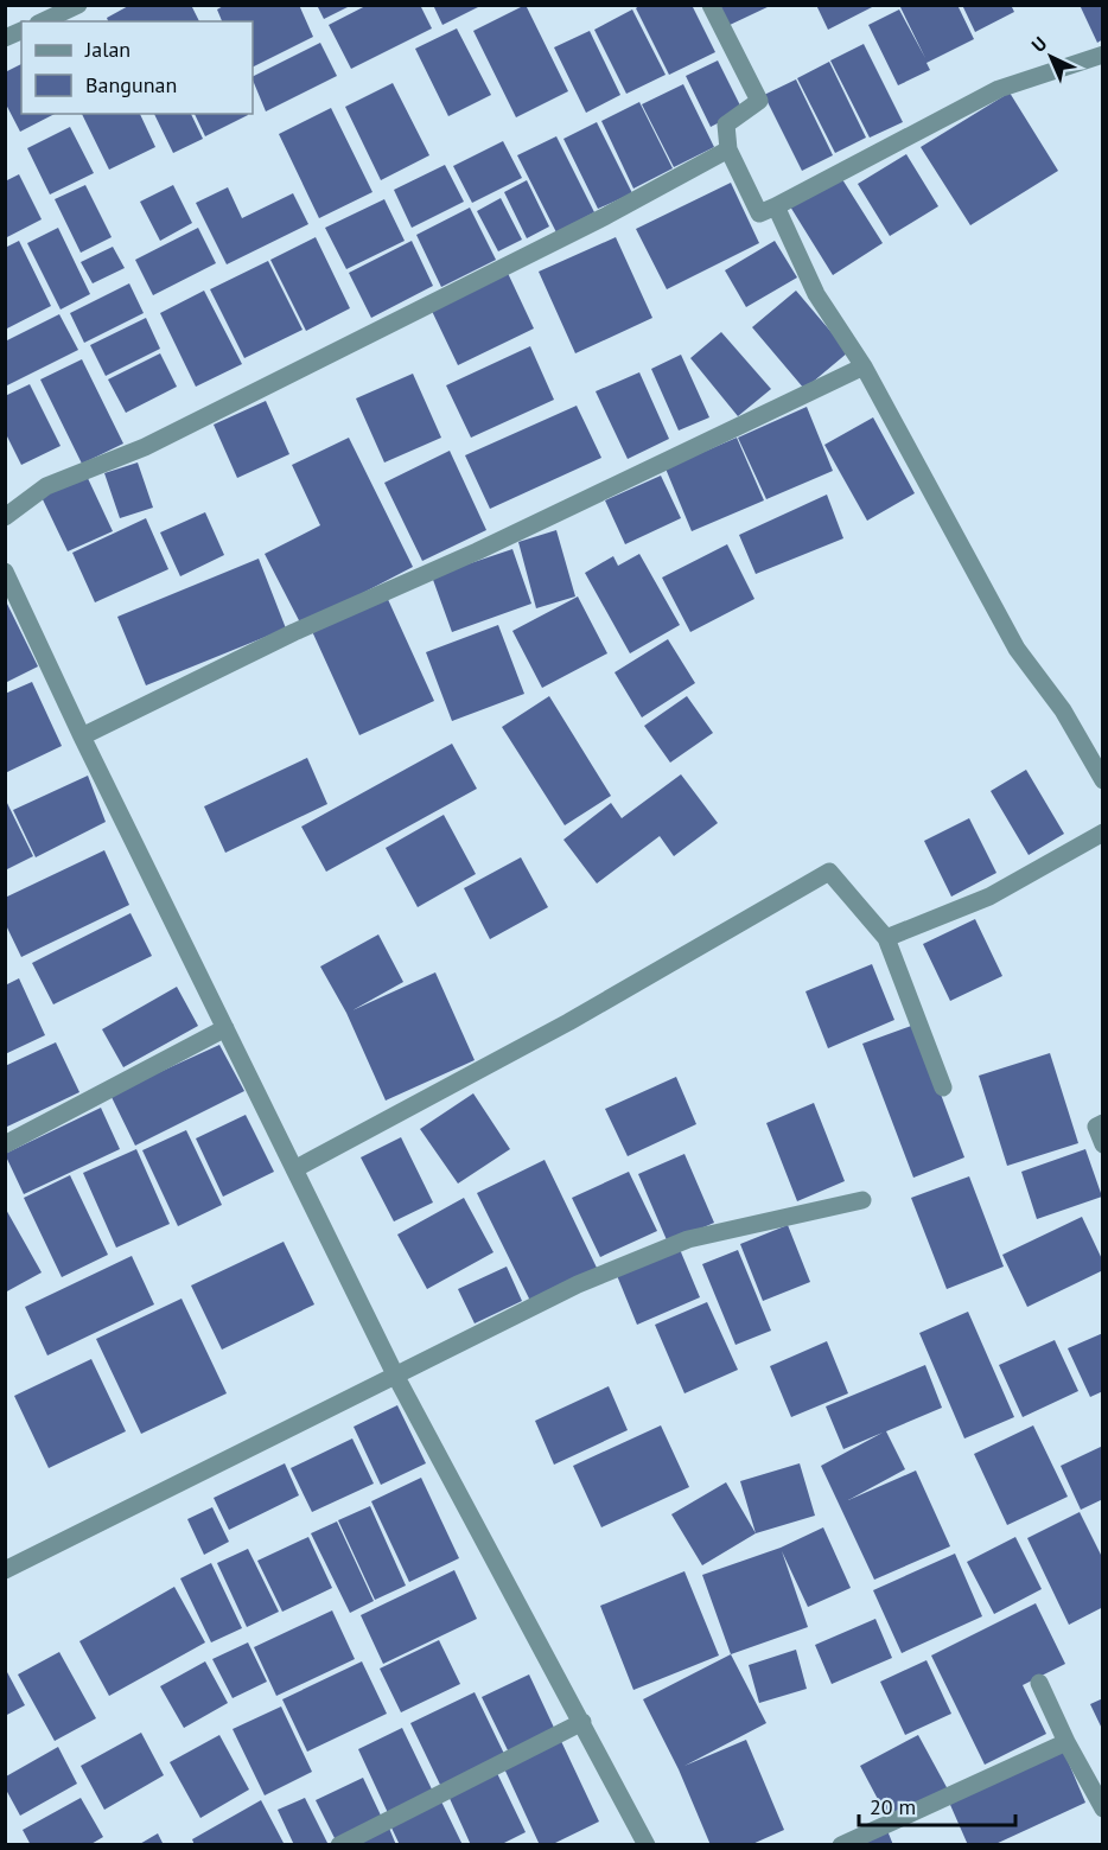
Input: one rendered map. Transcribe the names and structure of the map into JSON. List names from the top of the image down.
{
  "legend": ["Jalan", "Bangunan"],
  "scale_bar": "20 m",
  "north": "top left"
}
